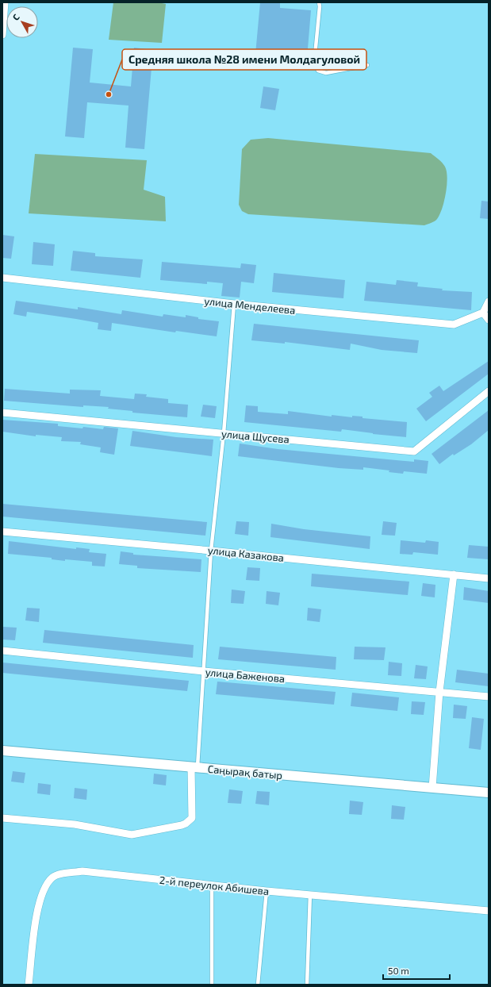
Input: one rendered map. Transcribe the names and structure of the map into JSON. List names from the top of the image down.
{
  "streets": {
    "street": [
      "улица Менделеева",
      "улица Щусева",
      "улица Казакова",
      "улица Баженова",
      "Саңырақ батыр",
      "2-й переулок Абишева"
    ]
  },
  "places": ["Средняя школа №28 имени Молдагуловой"],
  "scale_bar": "50 m",
  "north": "top left"
}
